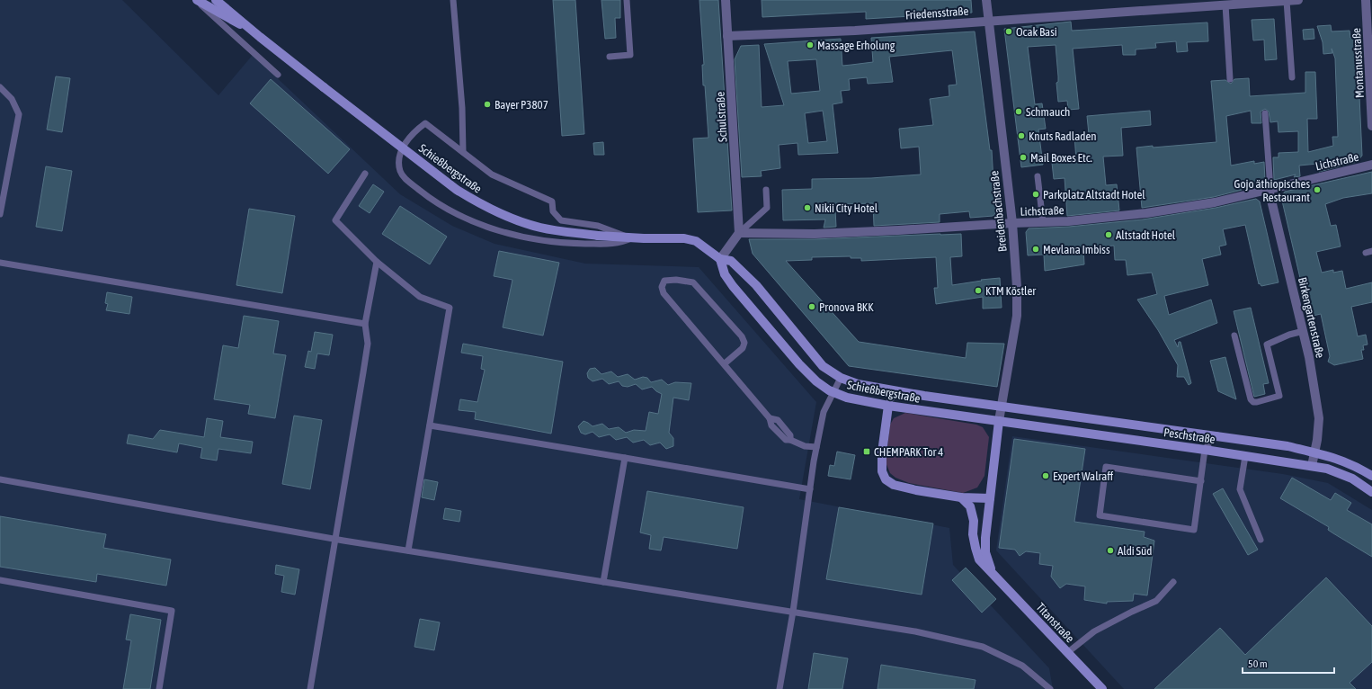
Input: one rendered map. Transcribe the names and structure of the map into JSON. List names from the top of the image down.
{
  "streets": {
    "main road": ["Schießbergstraße", "Peschstraße", "Titanstraße"],
    "street": [
      "Friedensstraße",
      "Montanusstraße",
      "Schulstraße",
      "Lichstraße",
      "Breidenbachstraße",
      "Birkengartenstraße"
    ]
  },
  "crossings": [
    ["Friedensstraße", "Schulstraße"],
    ["Friedensstraße", "Breidenbachstraße"],
    ["Schulstraße", "Lichstraße"],
    ["Lichstraße", "Breidenbachstraße"],
    ["Lichstraße", "Birkengartenstraße"],
    ["Schießbergstraße", "Breidenbachstraße"],
    ["Schießbergstraße", "Peschstraße"],
    ["Schießbergstraße", "Titanstraße"],
    ["Breidenbachstraße", "Peschstraße"],
    ["Breidenbachstraße", "Titanstraße"],
    ["Birkengartenstraße", "Peschstraße"],
    ["Peschstraße", "Titanstraße"]
  ],
  "places": {
    "other": [
      "Ocak Basi",
      "Massage Erholung",
      "Bayer P3807",
      "Schmauch",
      "Knuts Radladen",
      "Mail Boxes Etc.",
      "Gojo äthiopisches Restaurant",
      "Parkplatz Altstadt Hotel",
      "Nikii City Hotel",
      "Altstadt Hotel",
      "Mevlana Imbiss",
      "KTM Köstler",
      "Pronova BKK",
      "Expert Walraff",
      "Aldi Süd"
    ],
    "transit": ["CHEMPARK Tor 4"]
  },
  "scale_bar": "50 m"
}
